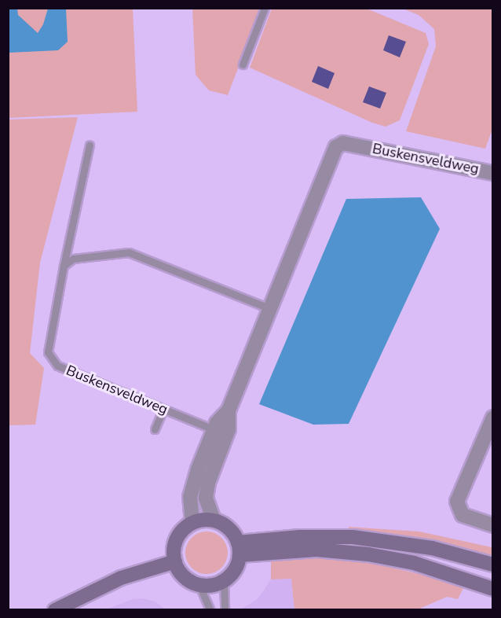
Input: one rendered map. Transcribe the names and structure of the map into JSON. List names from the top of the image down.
{
  "streets": {
    "street": ["Buskensveldweg"]
  }
}
